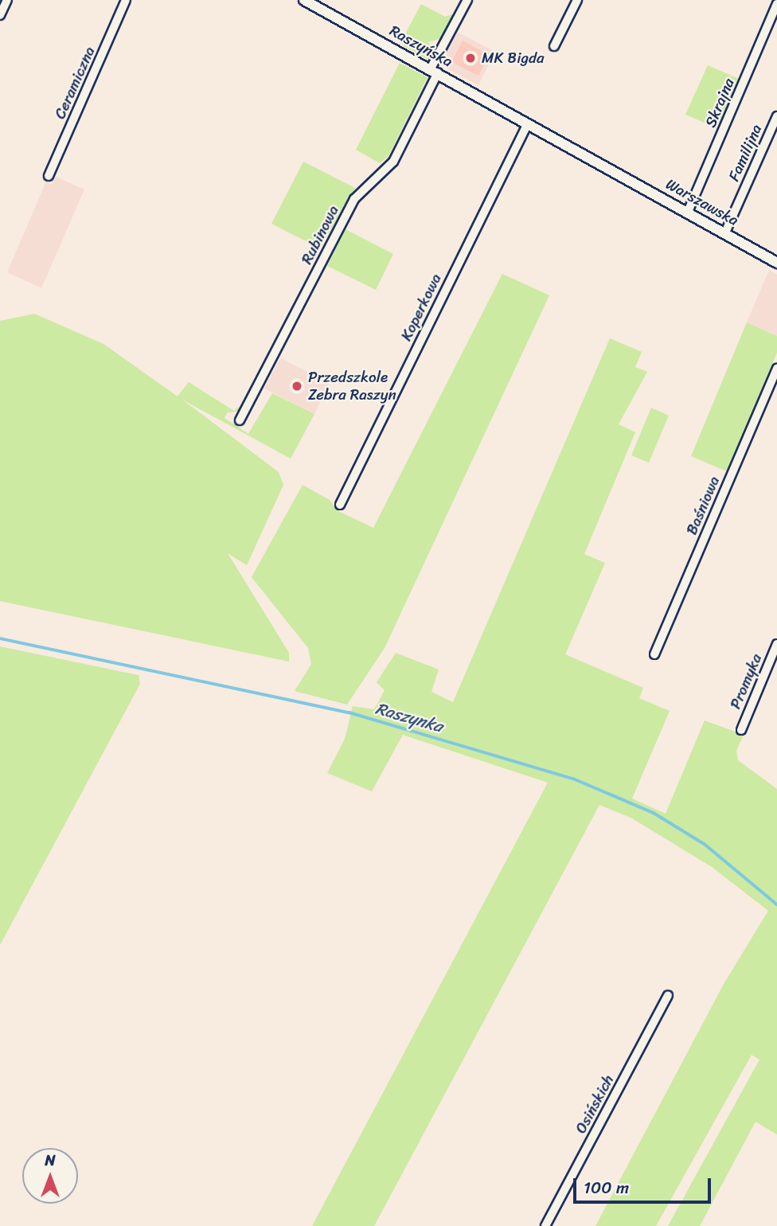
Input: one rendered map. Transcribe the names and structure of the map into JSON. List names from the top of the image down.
{
  "streets": {
    "street": [
      "Raszyńska",
      "Ceramiczna",
      "Skrajna",
      "Familijna",
      "Warszawska",
      "Rubinowa",
      "Koperkowa",
      "Baśniowa",
      "Promyka",
      "Osińskich"
    ]
  },
  "crossings": [
    ["Raszyńska", "Warszawska"],
    ["Raszyńska", "Rubinowa"],
    ["Raszyńska", "Koperkowa"],
    ["Skrajna", "Warszawska"],
    ["Familijna", "Warszawska"]
  ],
  "water": ["Raszynka"],
  "places": ["MK Bigda", "Przedszkole Zebra Raszyn"],
  "scale_bar": "100 m",
  "north": "top"
}
